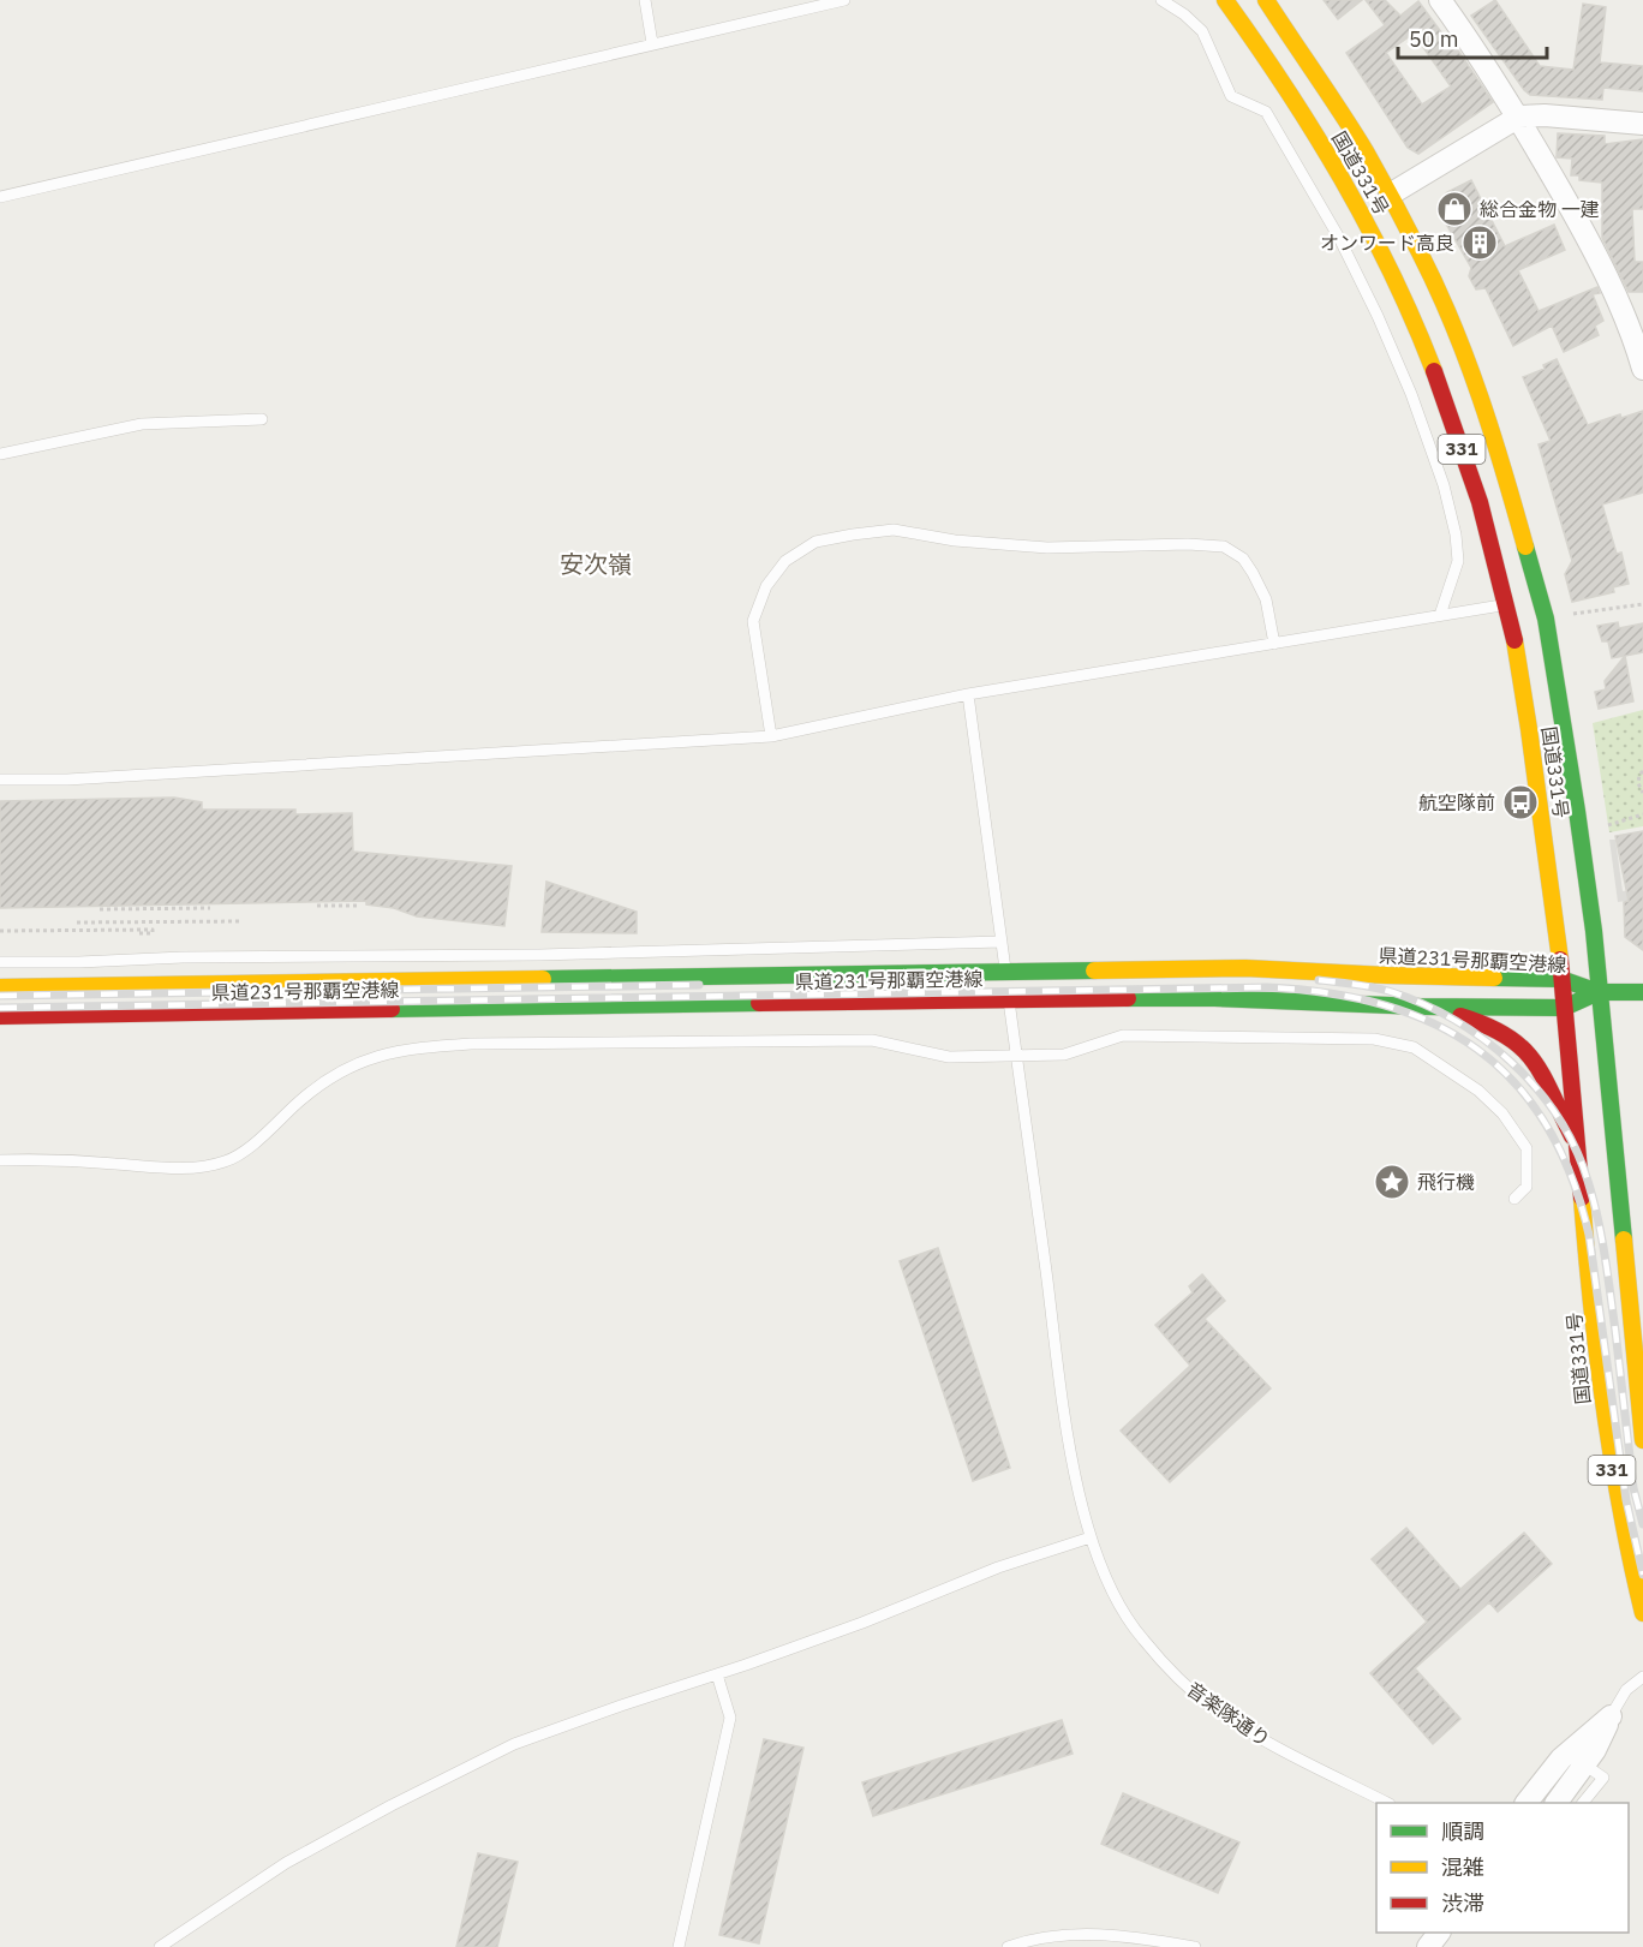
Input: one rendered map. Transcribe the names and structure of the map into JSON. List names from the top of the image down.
{
  "streets": {
    "main road": ["国道331号", "331", "県道231号那覇空港線"],
    "lane": ["音楽隊通り"]
  },
  "crossings": [
    ["国道331号", "県道231号那覇空港線"],
    ["県道231号那覇空港線", "音楽隊通り"]
  ],
  "districts": ["安次嶺"],
  "places": {
    "shop": ["総合金物 一建"],
    "building": ["オンワード高良"],
    "bus stop": ["航空隊前"],
    "place": ["飛行機"]
  },
  "legend": ["順調", "混雑", "渋滞"],
  "scale_bar": "50 m"
}
